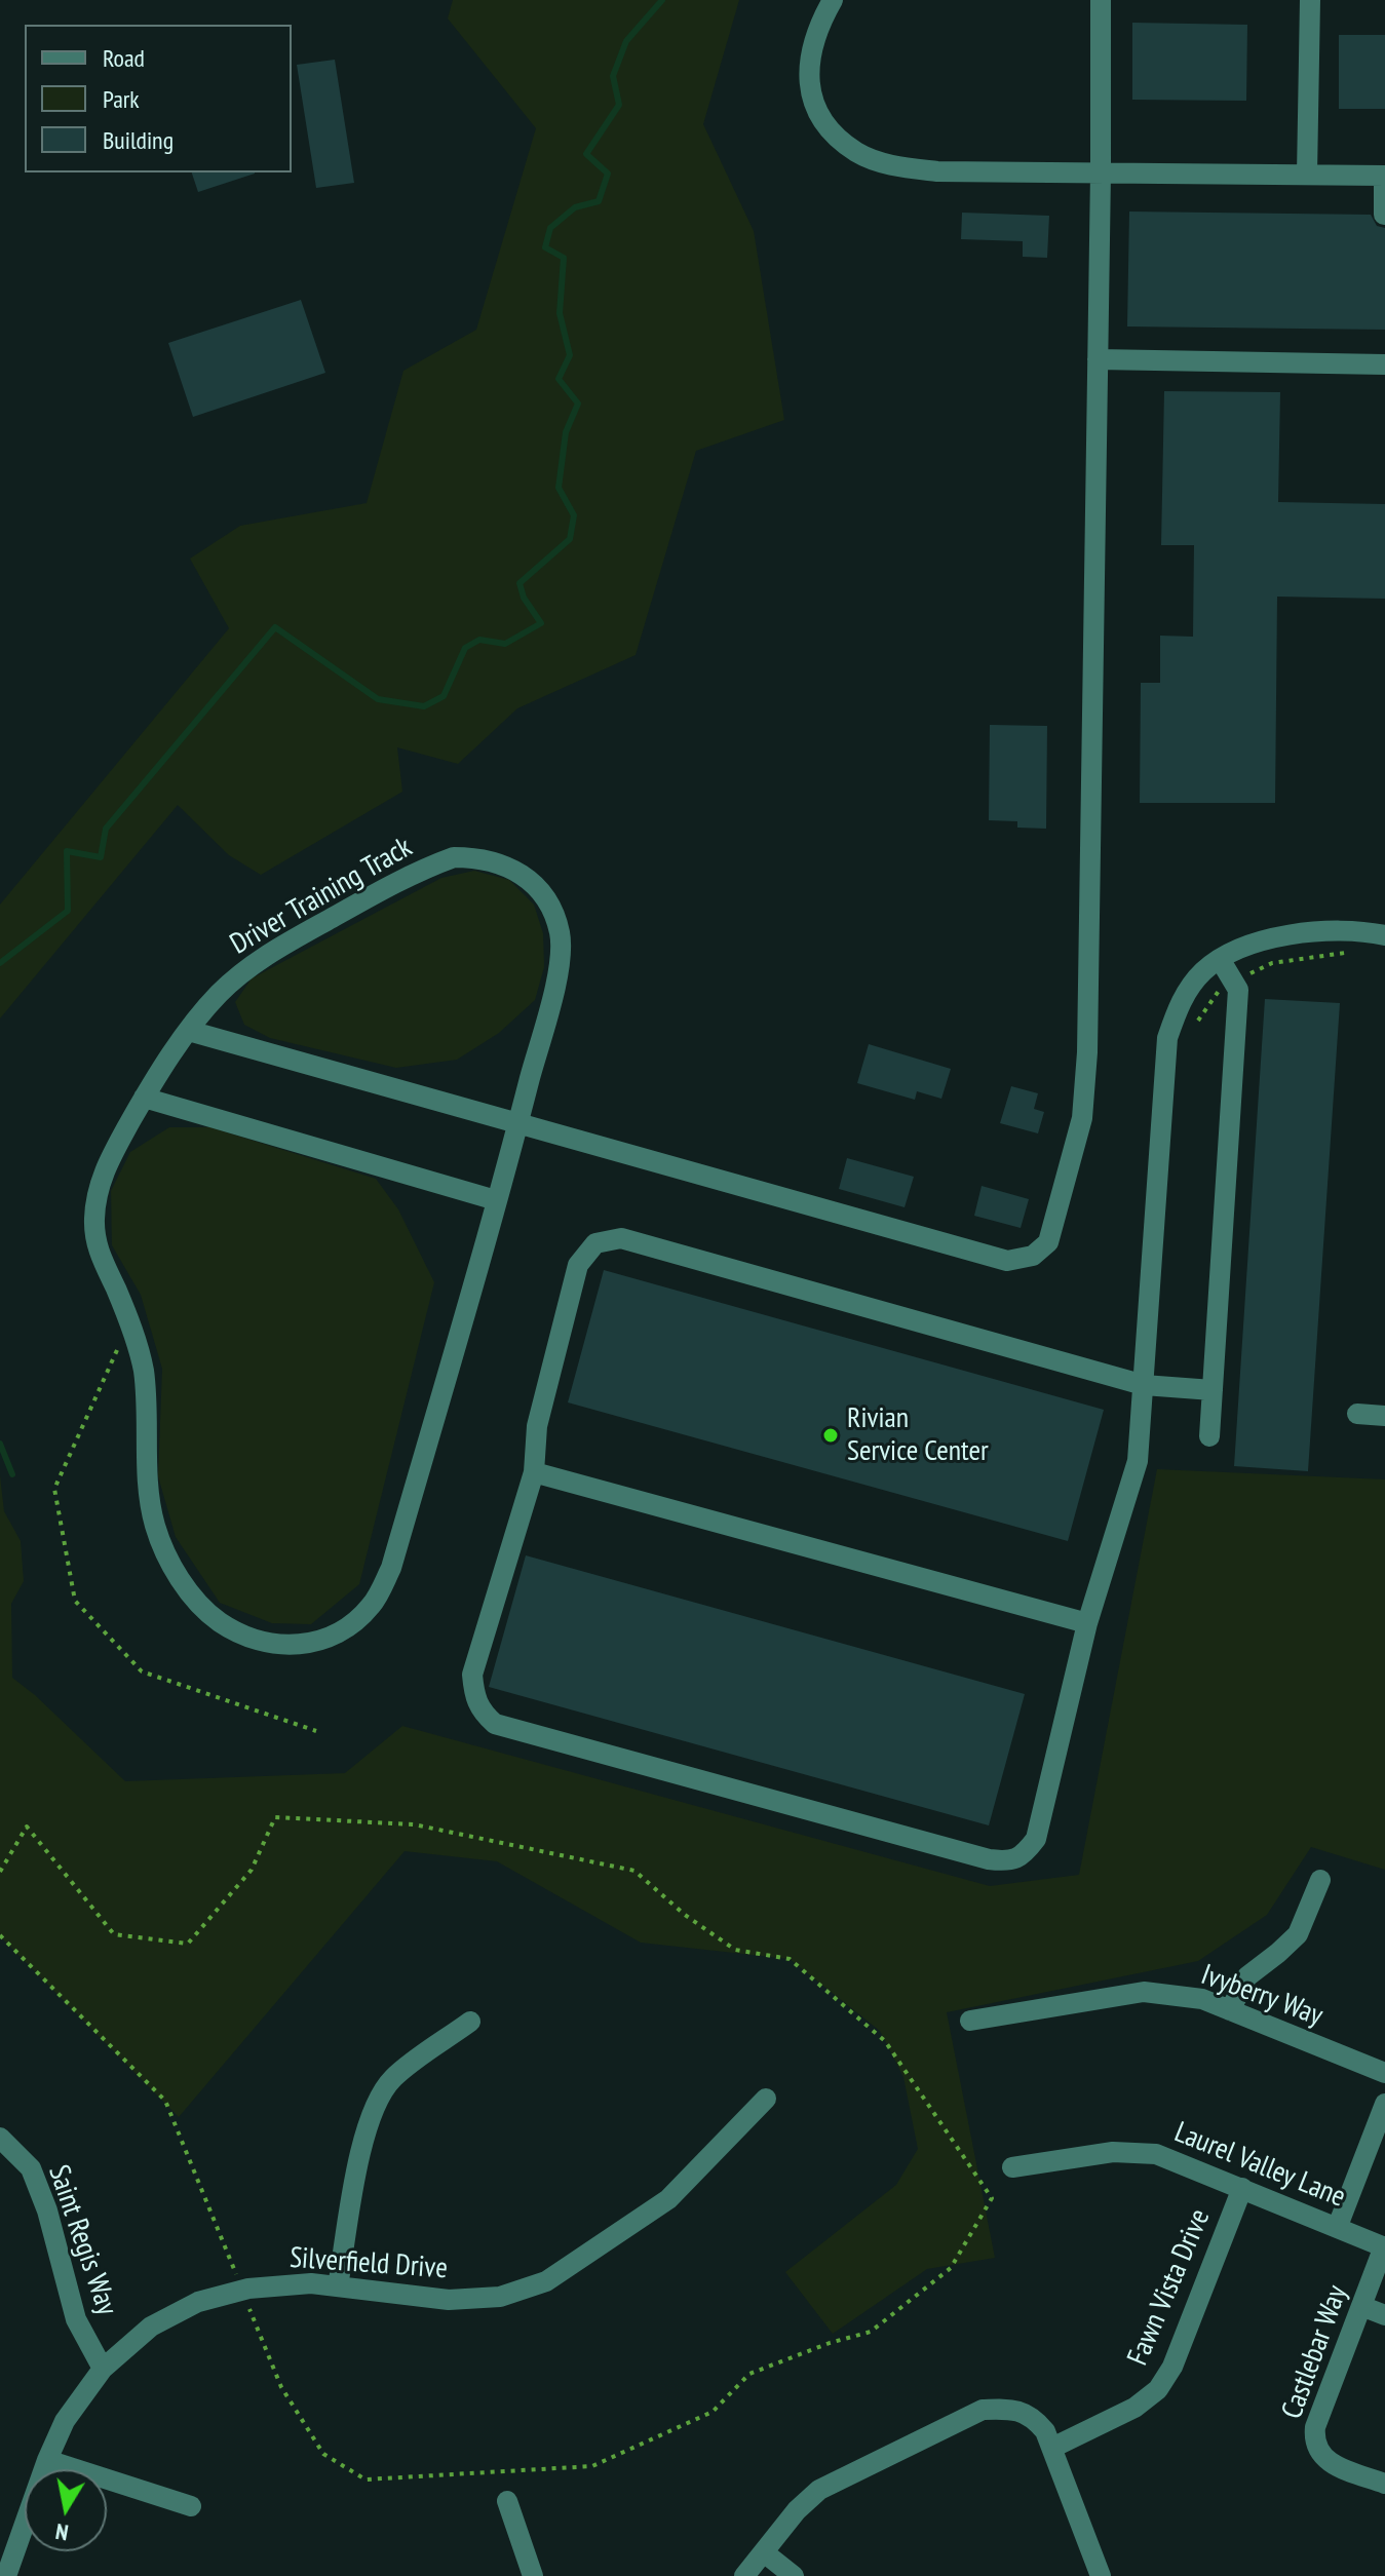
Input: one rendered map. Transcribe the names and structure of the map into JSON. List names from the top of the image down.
{
  "streets": {
    "street": [
      "Driver Training Track",
      "Ivyberry Way",
      "Laurel Valley Lane",
      "Saint Regis Way",
      "Silverfield Drive",
      "Fawn Vista Drive",
      "Castlebar Way"
    ]
  },
  "crossings": [
    ["Laurel Valley Lane", "Fawn Vista Drive"],
    ["Laurel Valley Lane", "Castlebar Way"],
    ["Saint Regis Way", "Silverfield Drive"]
  ],
  "places": ["Rivian Service Center"],
  "legend": ["Road", "Park", "Building"],
  "north": "bottom"
}
